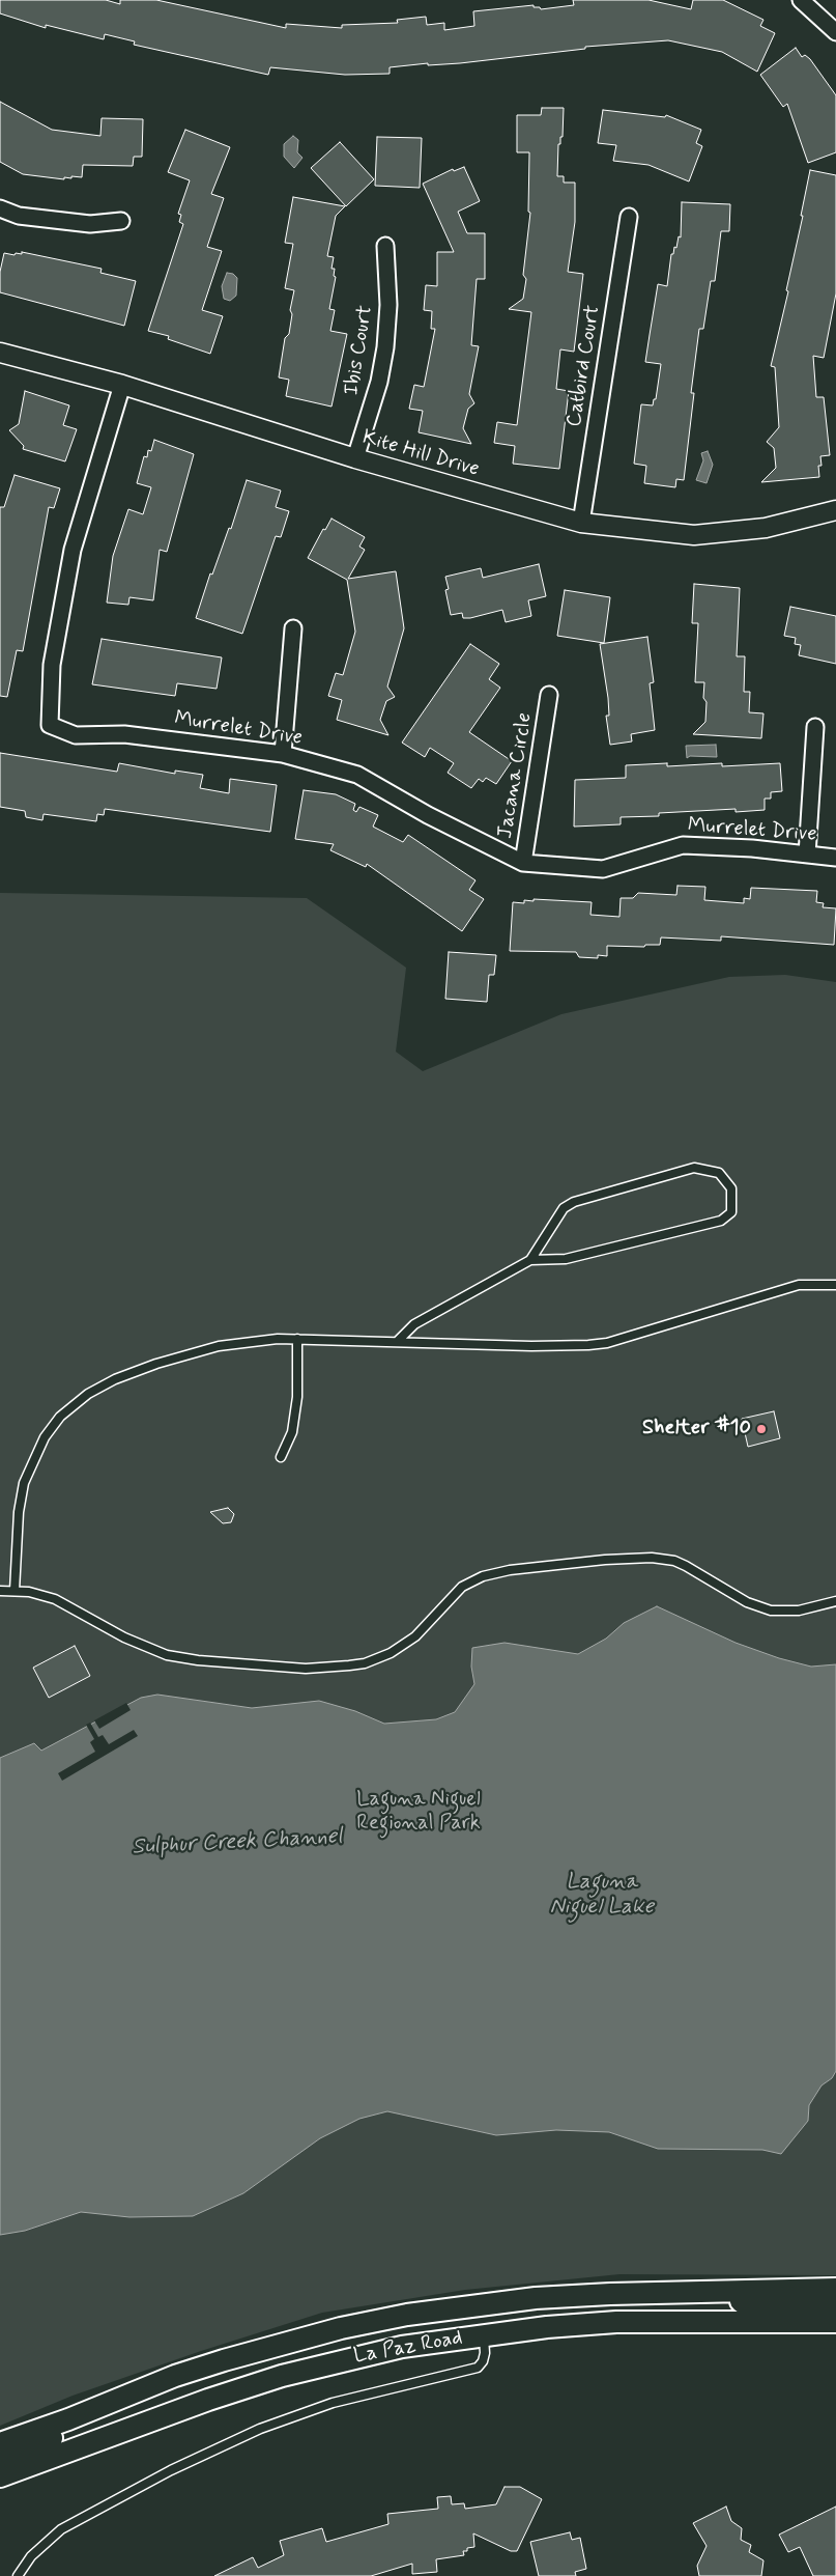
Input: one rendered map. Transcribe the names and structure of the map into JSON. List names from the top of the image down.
{
  "streets": {
    "main road": ["La Paz Road"],
    "street": [
      "Ibis Court",
      "Catbird Court",
      "Kite Hill Drive",
      "Murrelet Drive",
      "Jacana Circle"
    ]
  },
  "crossings": [
    ["Ibis Court", "Kite Hill Drive"],
    ["Catbird Court", "Kite Hill Drive"],
    ["Kite Hill Drive", "Murrelet Drive"],
    ["Murrelet Drive", "Jacana Circle"]
  ],
  "water": ["Sulphur Creek Channel", "Laguna Niguel Lake"],
  "parks": ["Laguna Niguel Regional Park"],
  "places": ["Shelter #10"]
}
